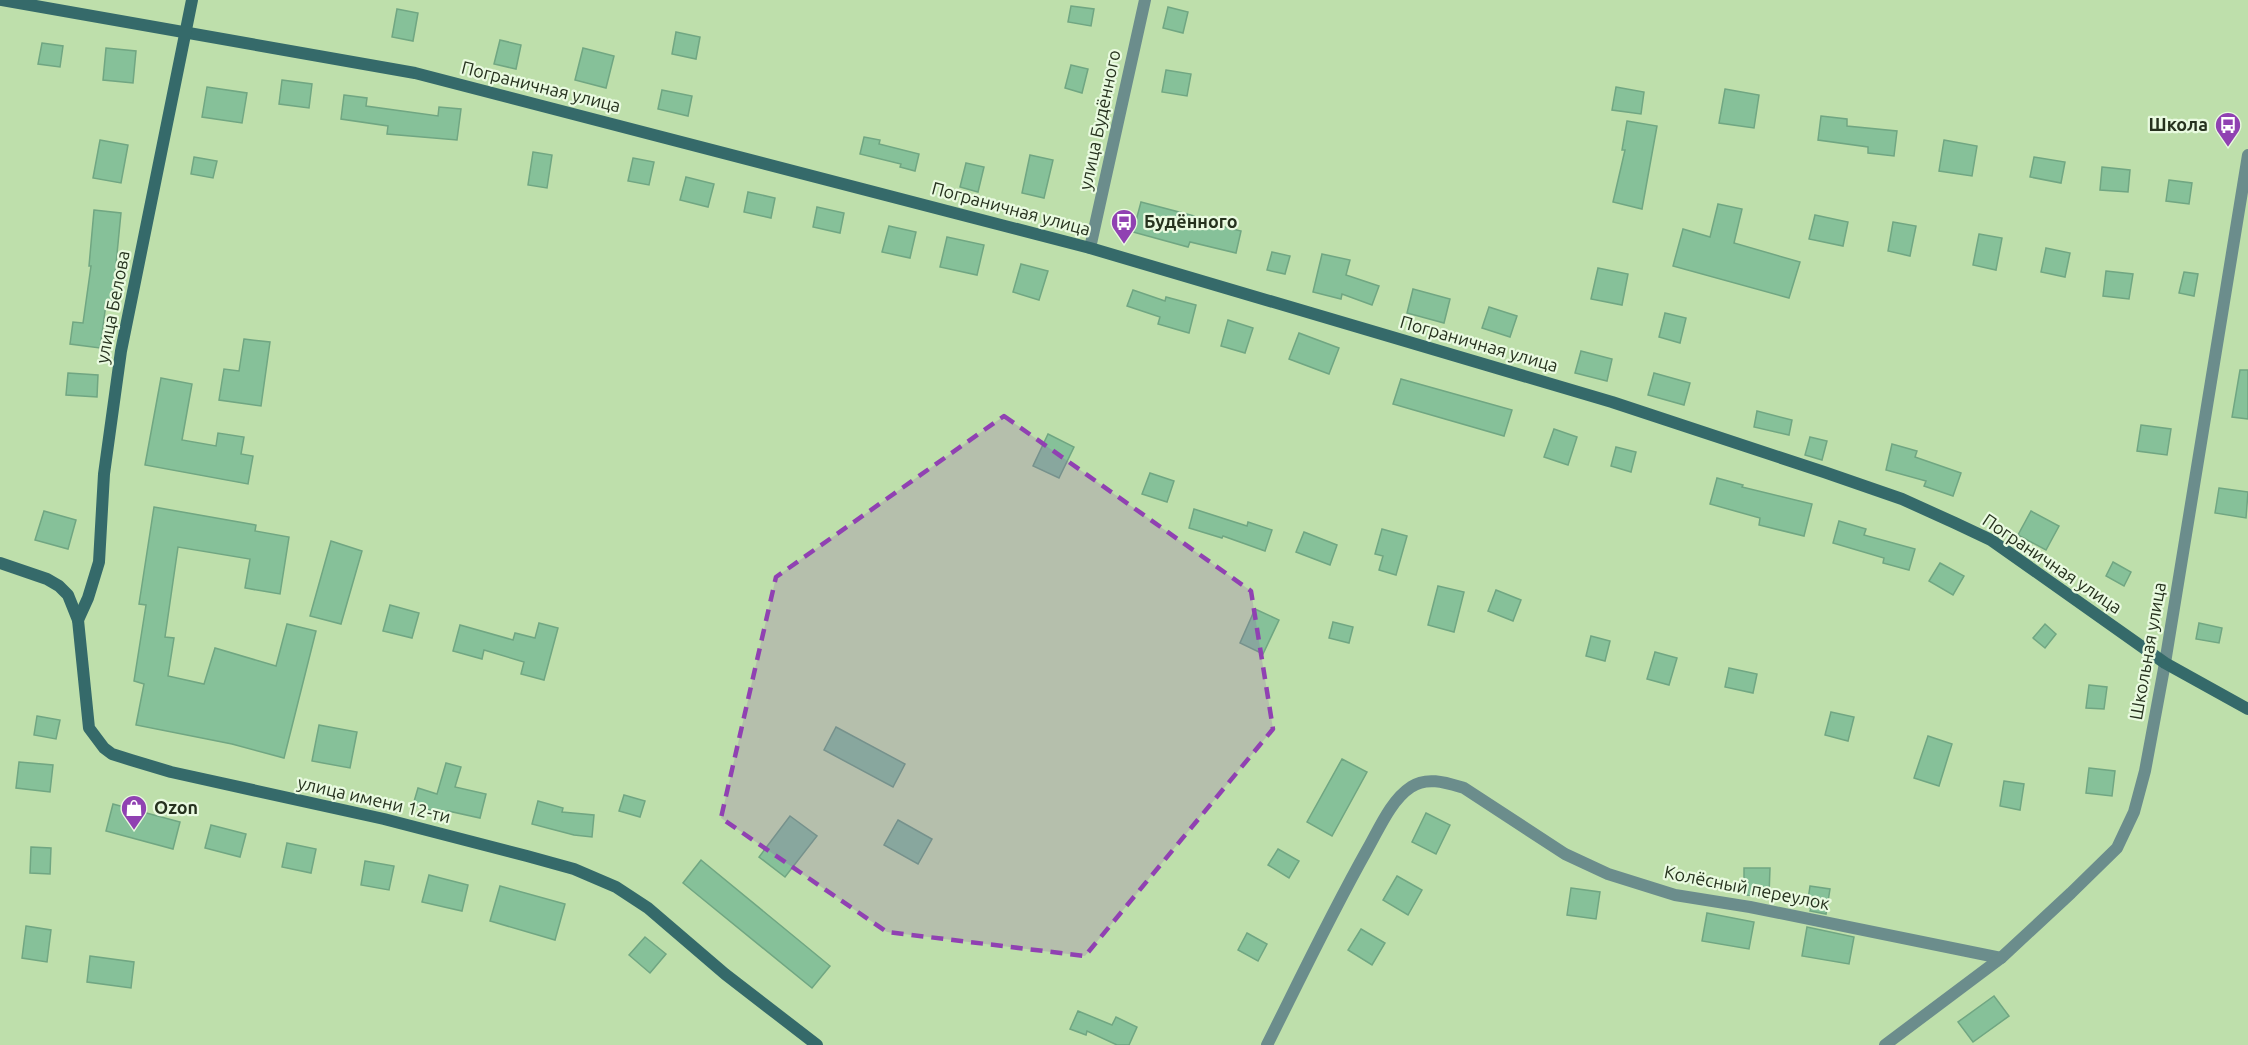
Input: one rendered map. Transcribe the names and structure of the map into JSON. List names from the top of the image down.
{
  "streets": {
    "street": [
      "Пограничная улица",
      "улица Будённого",
      "улица Белова",
      "Школьная улица",
      "улица имени 12-ти",
      "Колёсный переулок"
    ]
  },
  "crossings": [
    ["Пограничная улица", "улица Будённого"],
    ["Пограничная улица", "улица Белова"],
    ["Пограничная улица", "Школьная улица"],
    ["улица Белова", "улица имени 12-ти"],
    ["Школьная улица", "Колёсный переулок"]
  ],
  "places": {
    "bus stop": ["Школа", "Будённого"],
    "shop": ["Ozon"]
  }
}
